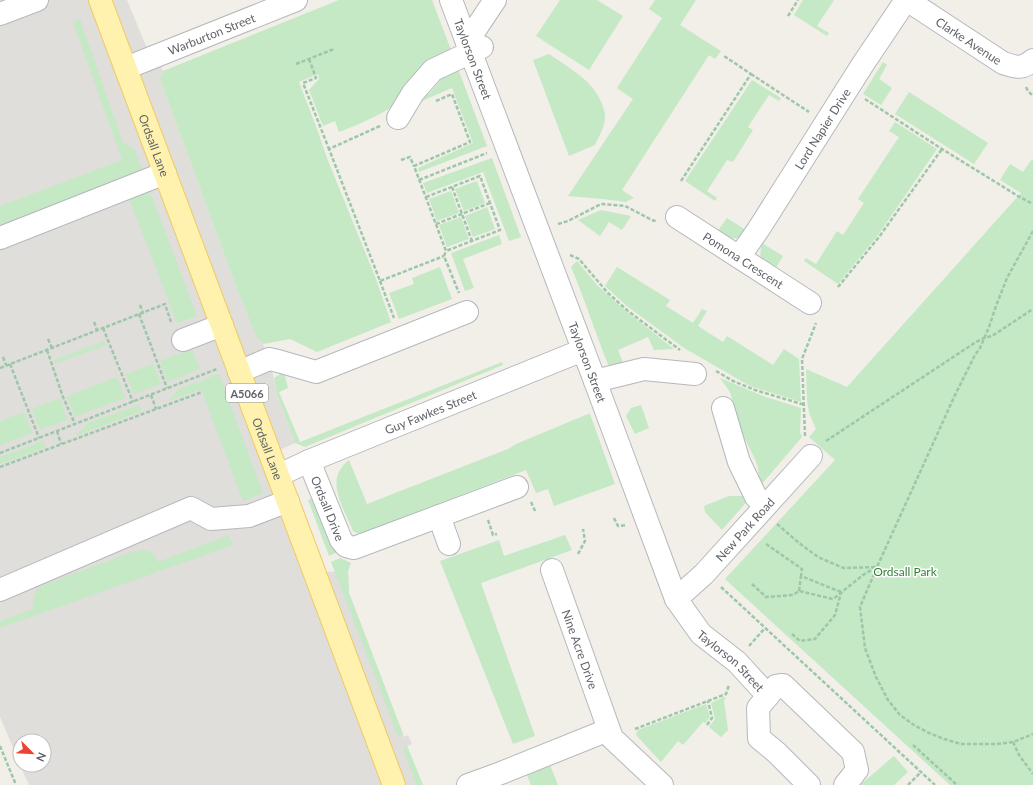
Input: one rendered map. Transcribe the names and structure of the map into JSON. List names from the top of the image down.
{
  "streets": {
    "main road": ["Ordsall Lane", "A5066"],
    "street": [
      "Warburton Street",
      "Clarke Avenue",
      "Taylorson Street",
      "Lord Napier Drive",
      "Pomona Crescent",
      "Guy Fawkes Street",
      "Ordsall Drive",
      "New Park Road",
      "Nine Acre Drive"
    ]
  },
  "crossings": [
    ["Warburton Street", "Ordsall Lane"],
    ["Clarke Avenue", "Lord Napier Drive"],
    ["Taylorson Street", "Guy Fawkes Street"],
    ["Taylorson Street", "New Park Road"],
    ["Lord Napier Drive", "Pomona Crescent"],
    ["Ordsall Lane", "Guy Fawkes Street"],
    ["Guy Fawkes Street", "Ordsall Drive"]
  ],
  "parks": ["Ordsall Park"],
  "north": "bottom right"
}
